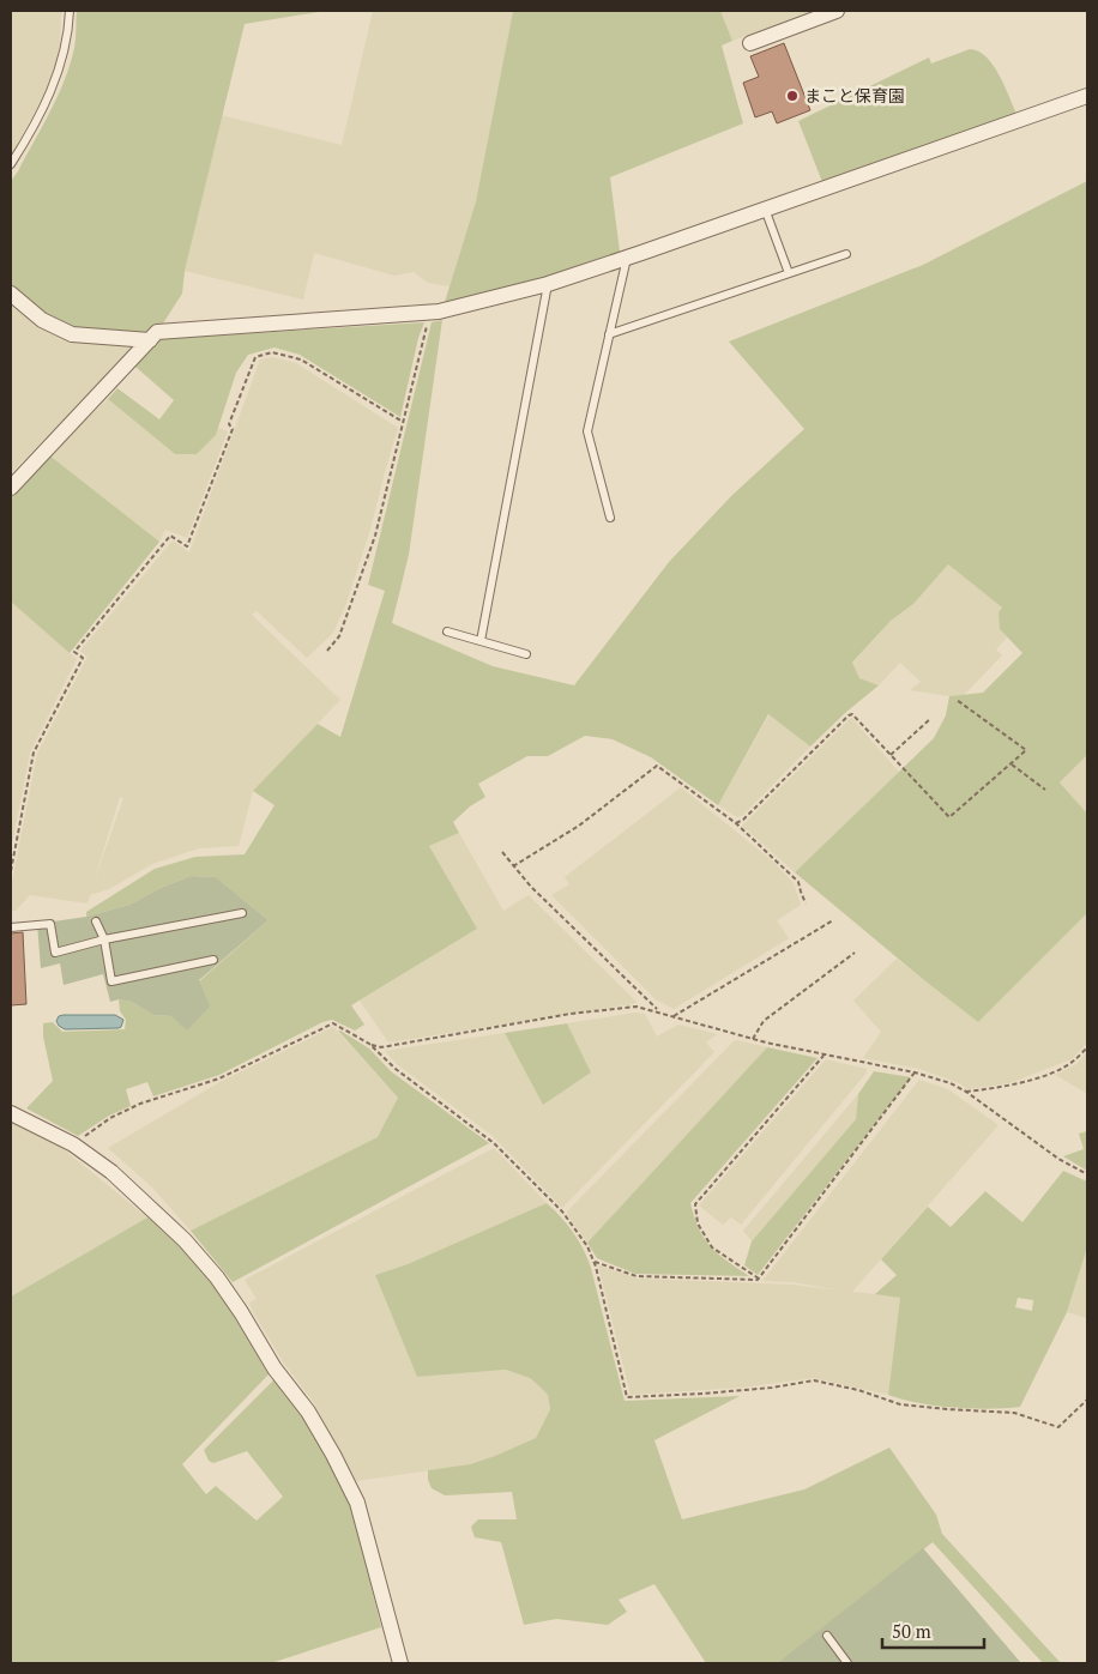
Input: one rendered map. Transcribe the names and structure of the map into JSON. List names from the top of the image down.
{
  "places": ["まこと保育園"],
  "scale_bar": "50 m"
}
